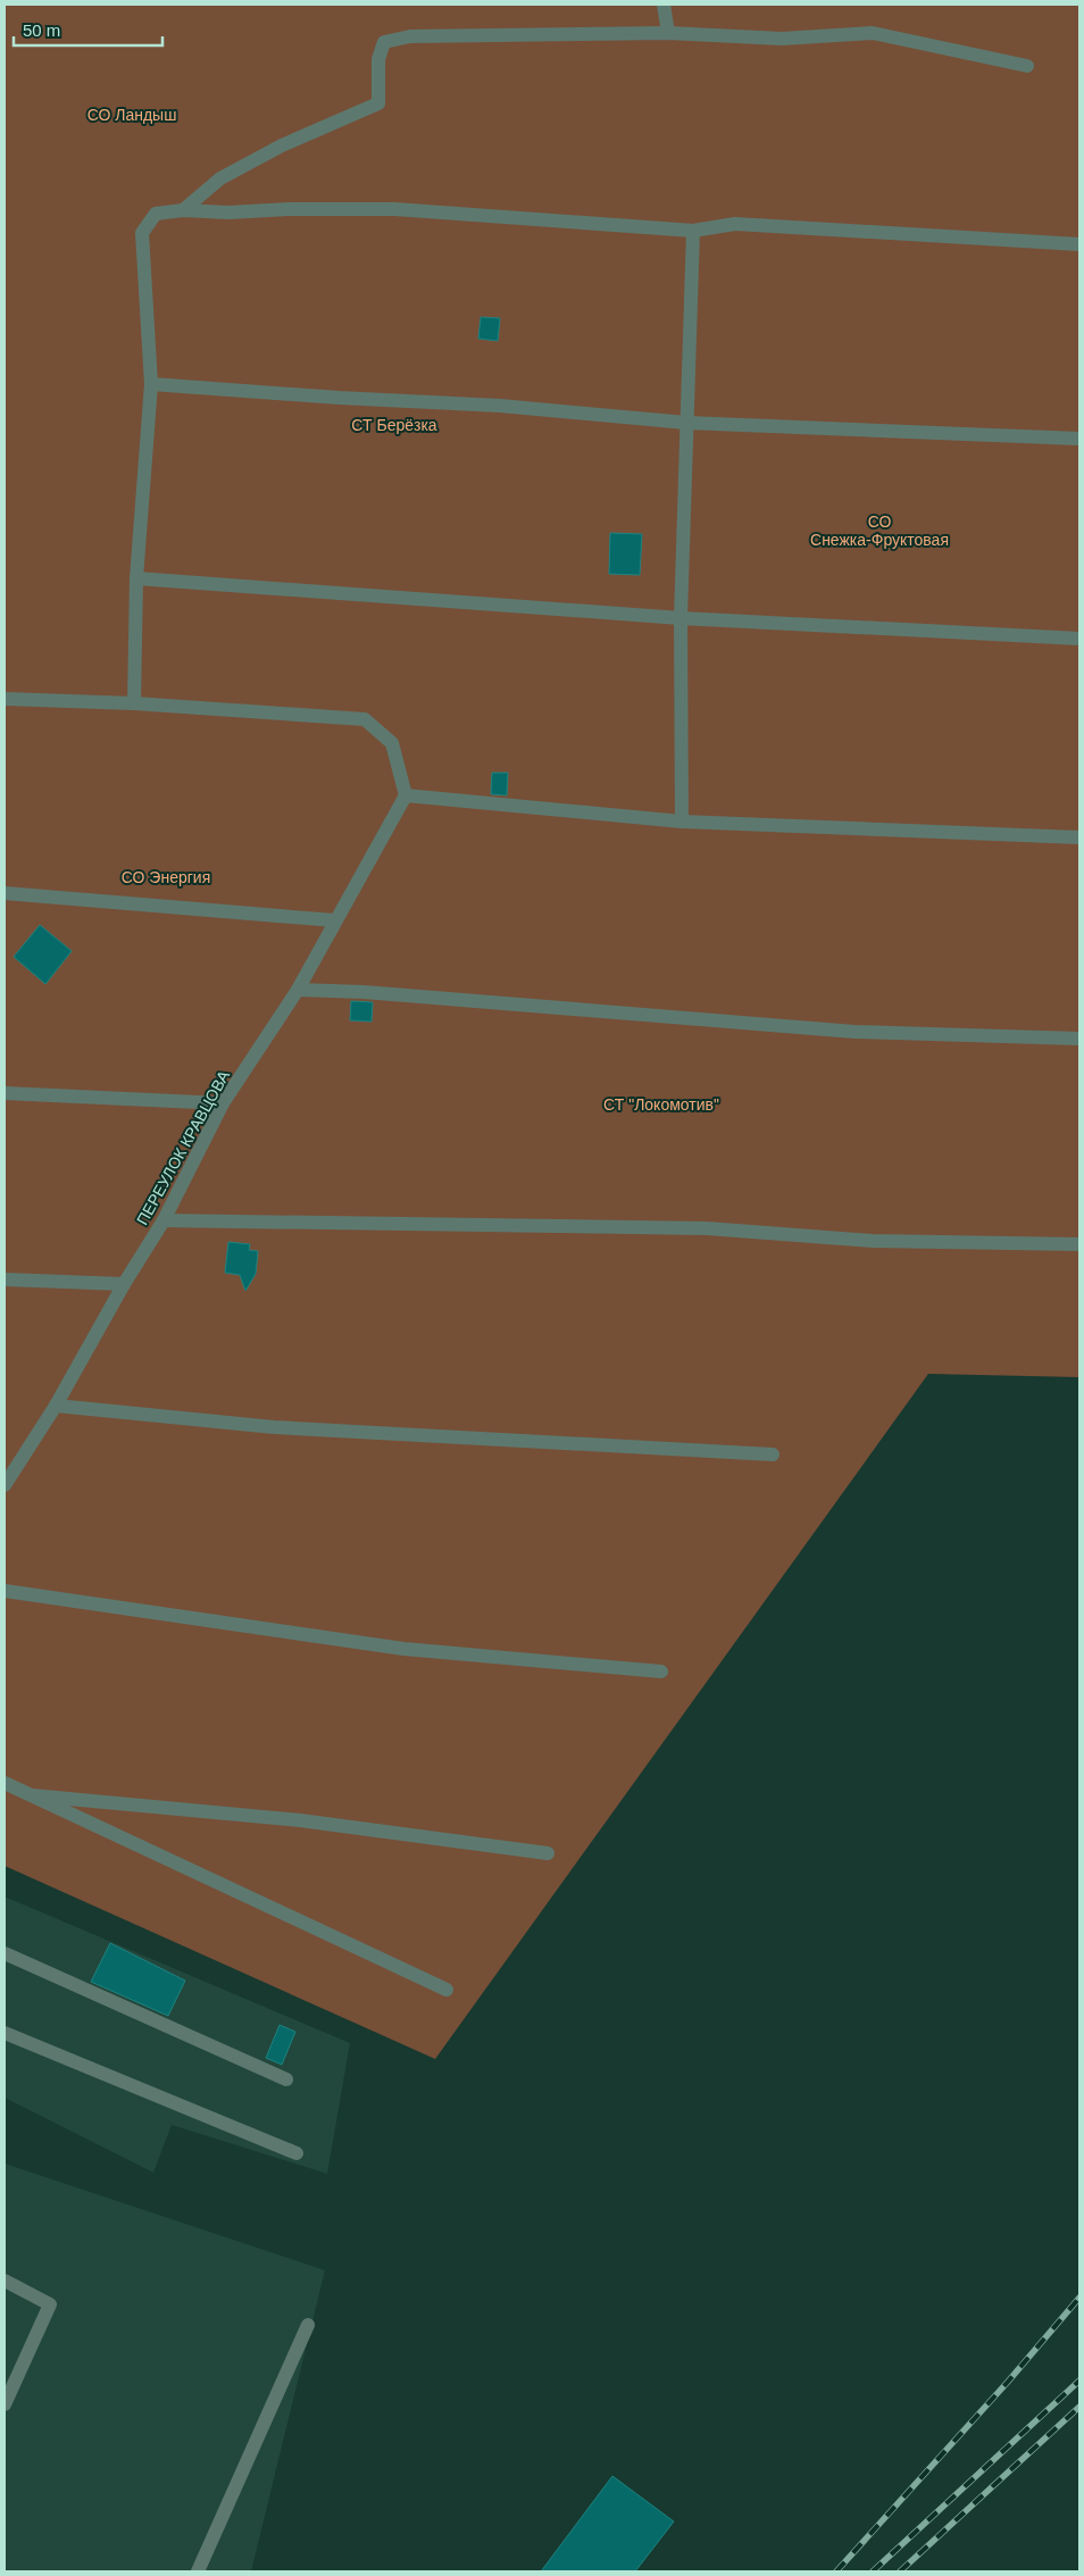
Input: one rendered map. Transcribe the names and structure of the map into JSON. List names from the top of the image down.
{
  "streets": {
    "street": ["ПЕРЕУЛОК КРАВЦОВА"]
  },
  "parks": [
    "СО Ландыш",
    "СТ Берёзка",
    "СО Снежка-Фруктовая",
    "СО Энергия",
    "СТ \"Локомотив\""
  ],
  "scale_bar": "50 m"
}
